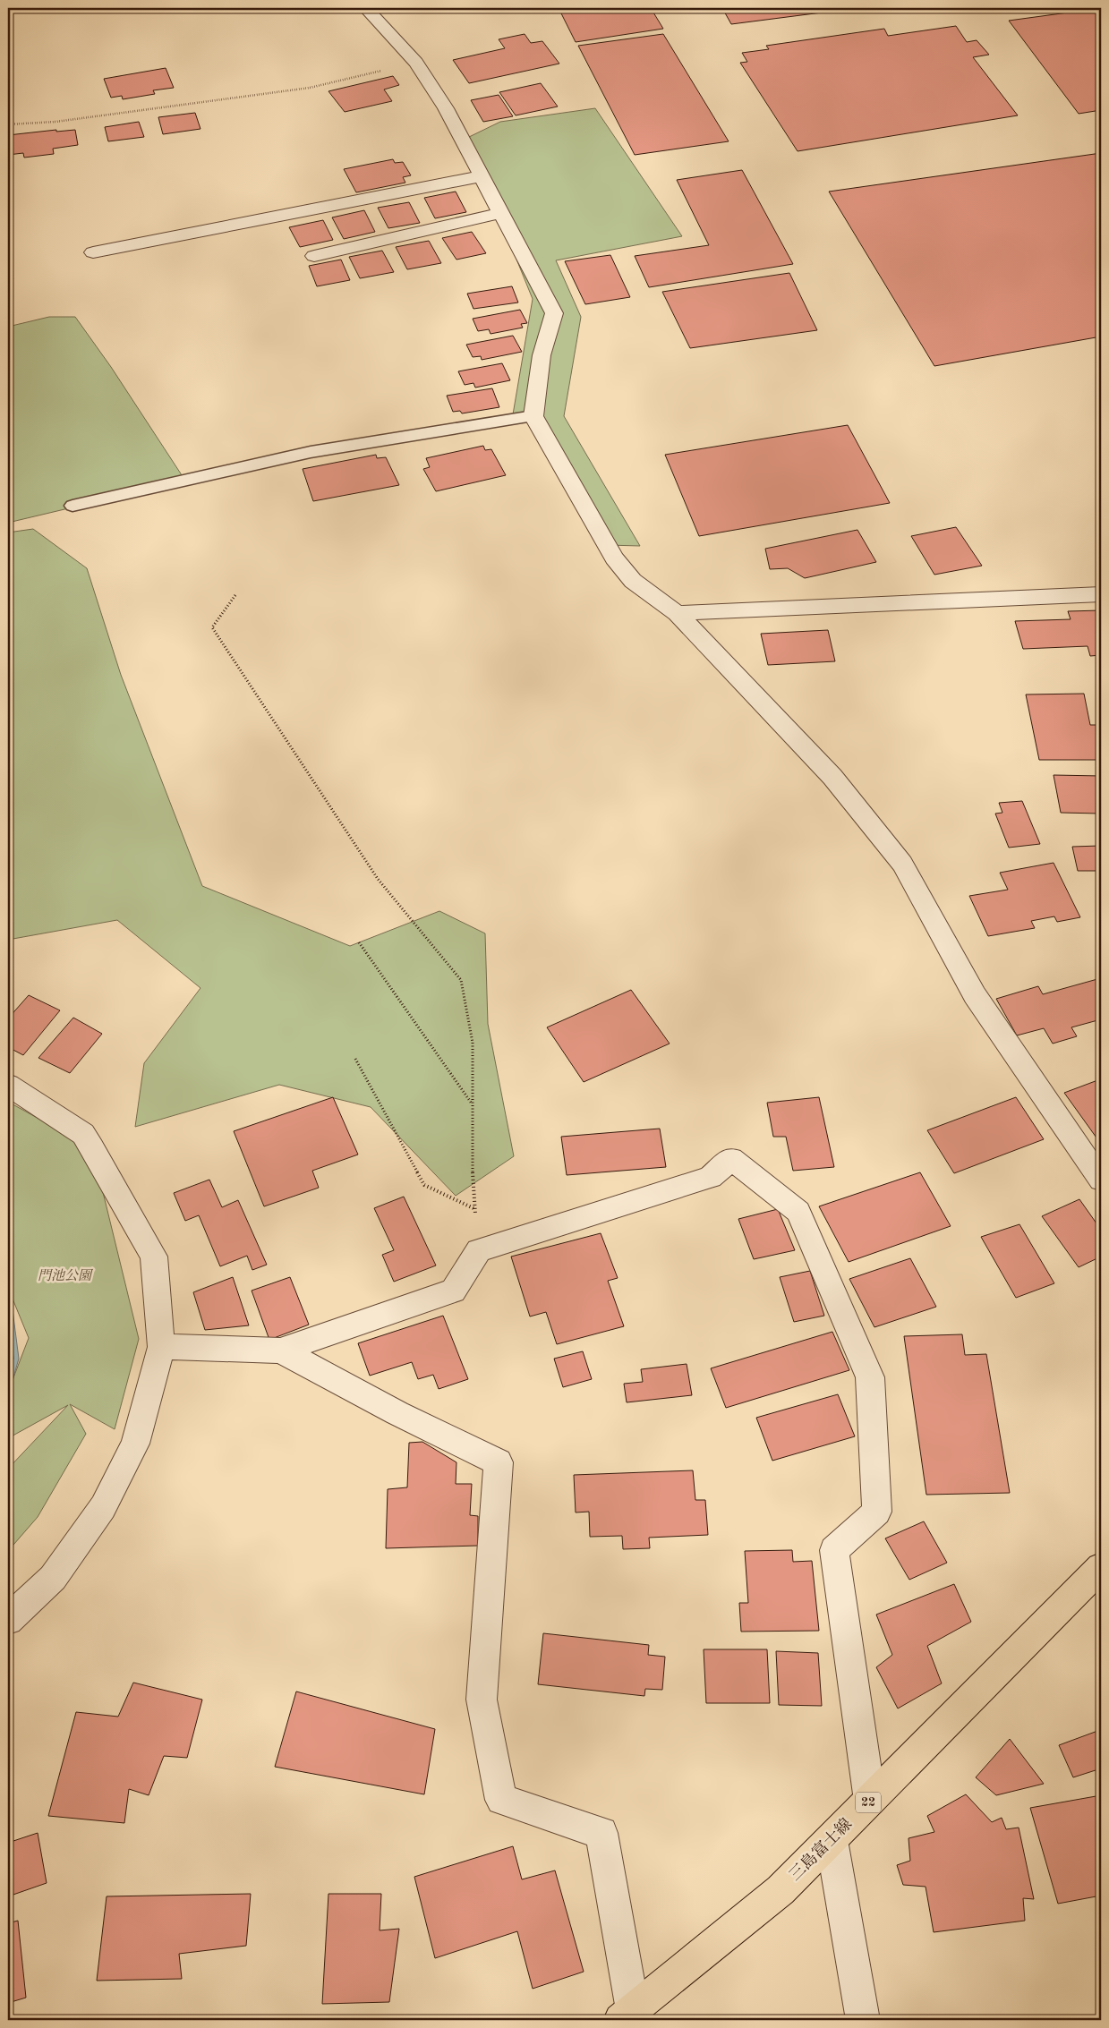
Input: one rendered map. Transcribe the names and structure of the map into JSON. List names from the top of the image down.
{
  "streets": {
    "main road": ["22", "三島富士線"]
  },
  "parks": ["門池公園"]
}
